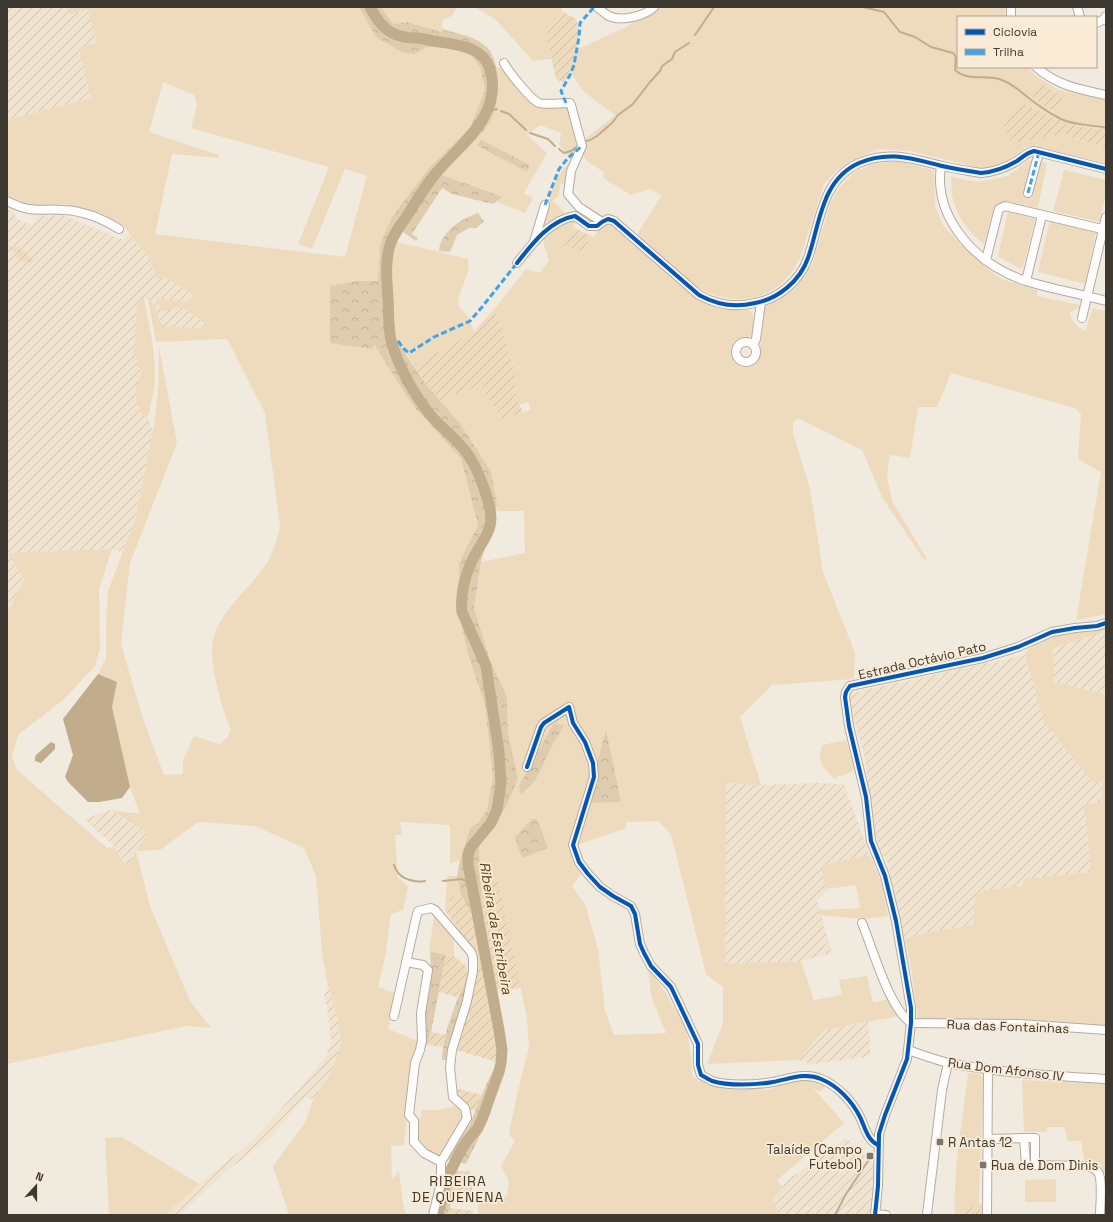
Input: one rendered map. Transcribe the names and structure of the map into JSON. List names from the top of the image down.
{
  "streets": {
    "street": ["Estrada Octávio Pato", "Rua das Fontainhas", "Rua Dom Afonso IV"]
  },
  "crossings": [
    ["Estrada Octávio Pato", "Rua das Fontainhas"],
    ["Estrada Octávio Pato", "Rua Dom Afonso IV"]
  ],
  "districts": ["RIBEIRA DE QUENENA"],
  "water": ["Ribeira da Estribeira"],
  "places": {
    "transit": ["R Antas 12", "Talaíde (Campo Futebol)", "Rua de Dom Dinis"]
  },
  "legend": ["Ciclovia", "Trilha"],
  "north": "top"
}
